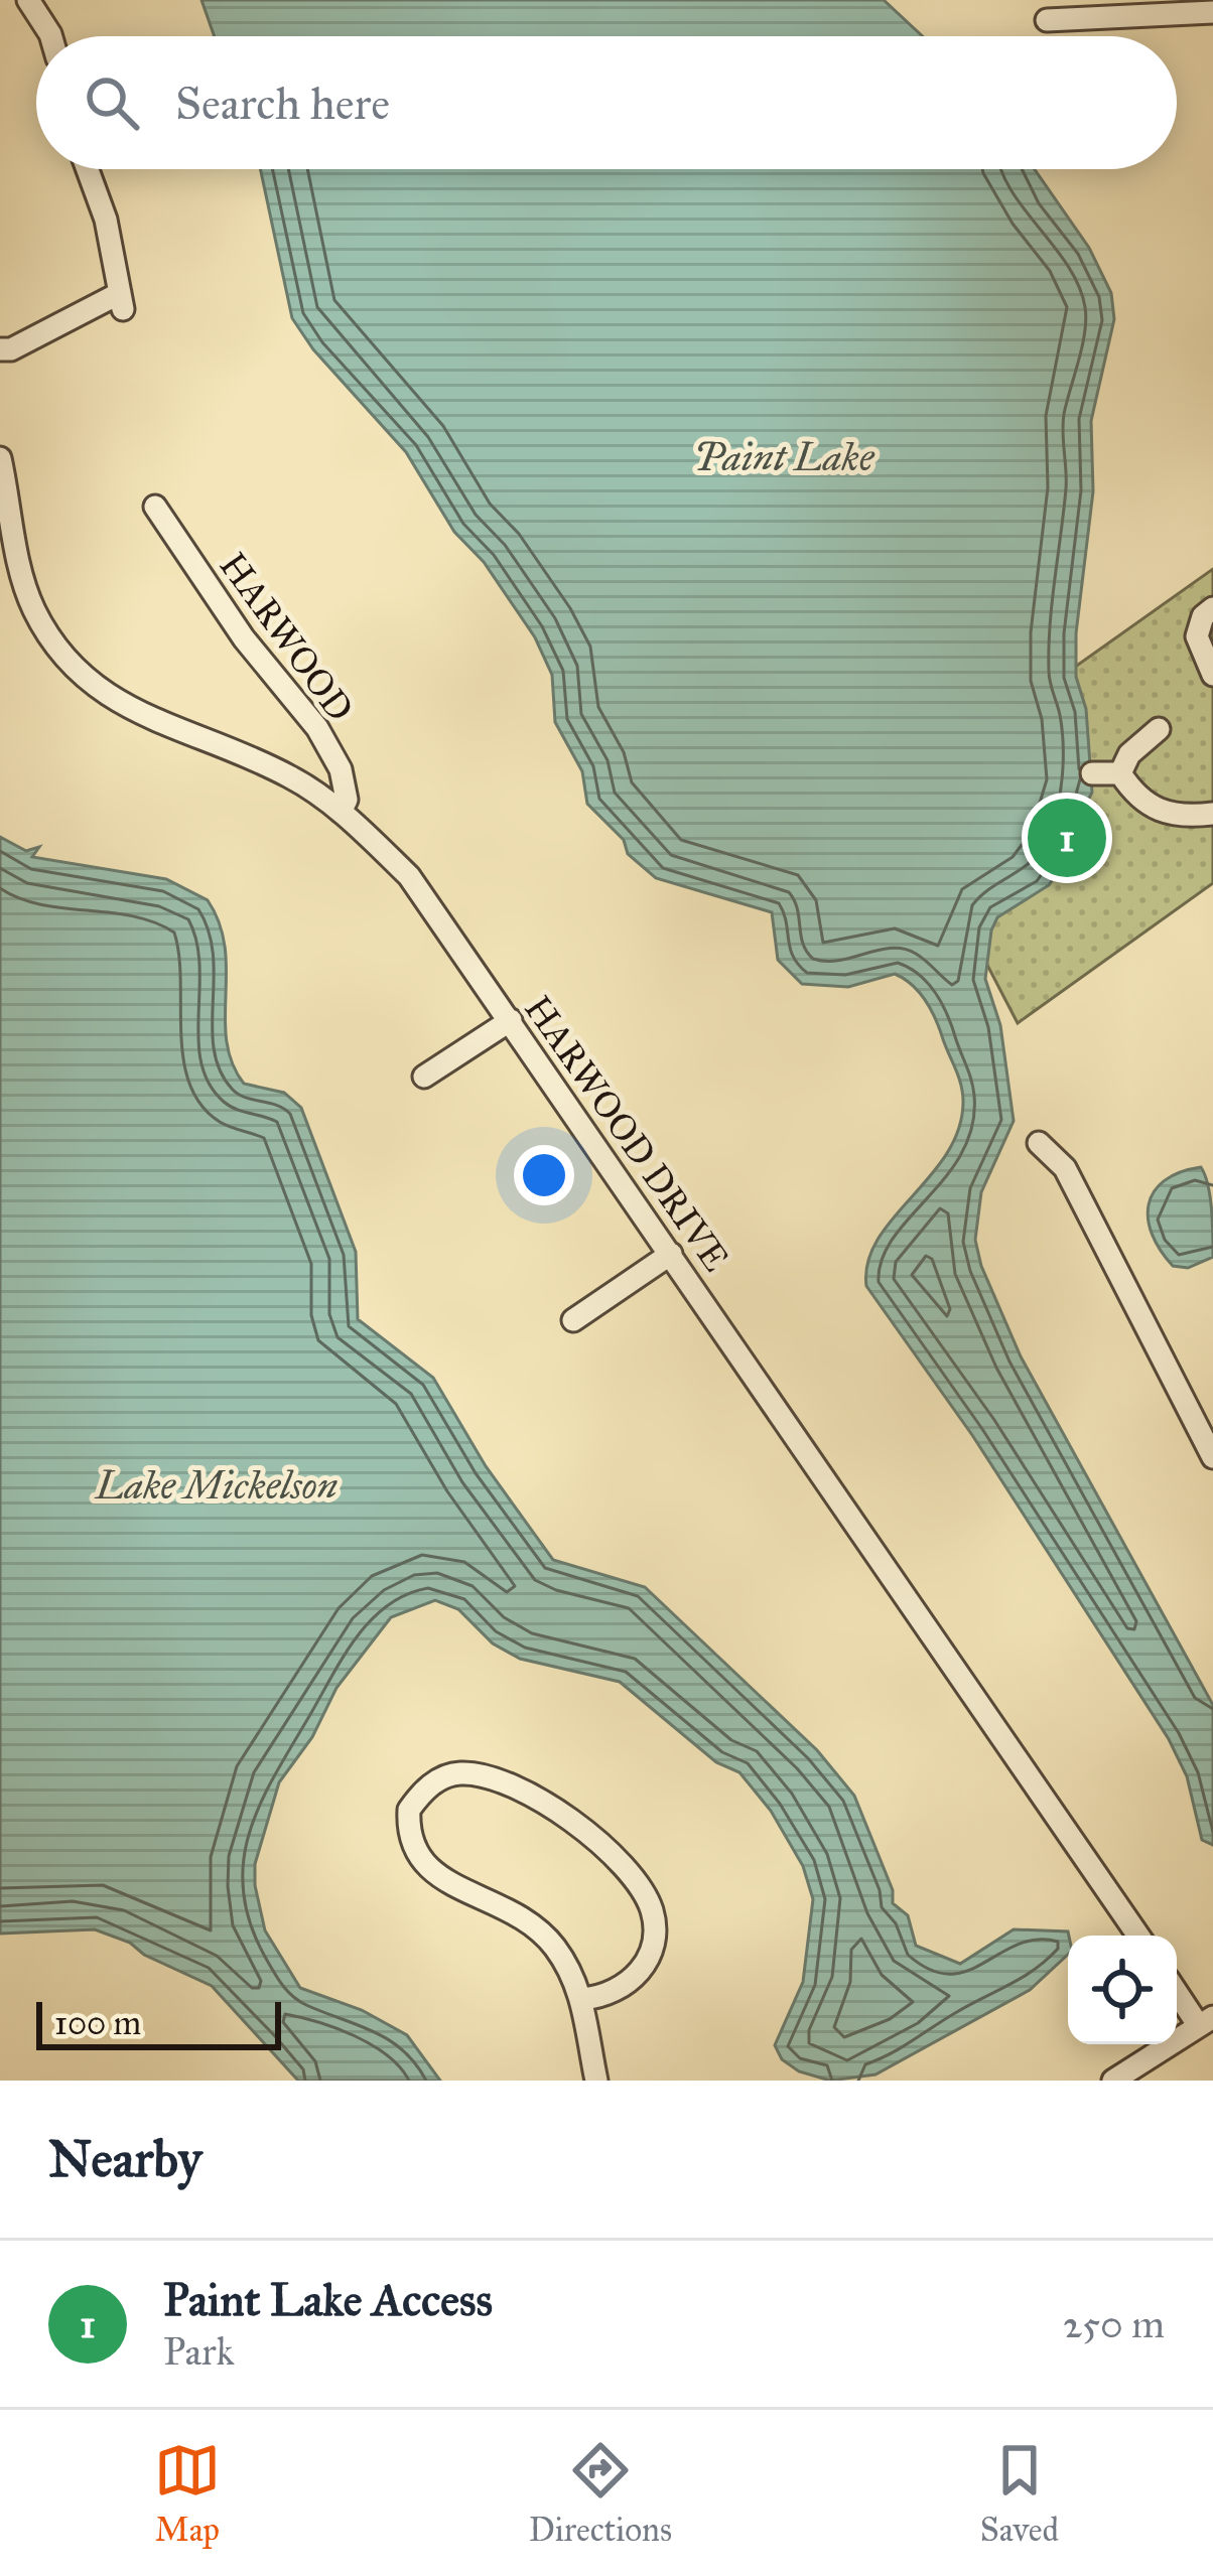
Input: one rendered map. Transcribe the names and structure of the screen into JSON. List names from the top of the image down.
{
  "streets": {
    "street": ["HARWOOD", "HARWOOD DRIVE"]
  },
  "crossings": [
    ["HARWOOD", "HARWOOD DRIVE"]
  ],
  "water": ["Paint Lake", "Lake Mickelson"],
  "scale_bar": "100 m",
  "page": {
    "search": "Search here",
    "pins": "1",
    "scale": "100 m",
    "heading": "Nearby",
    "list": [
      {
        "mark": "1",
        "name": "Paint Lake Access",
        "note": "Park",
        "value": "250 m"
      }
    ],
    "nav": ["Map", "Directions", "Saved"]
  }
}
